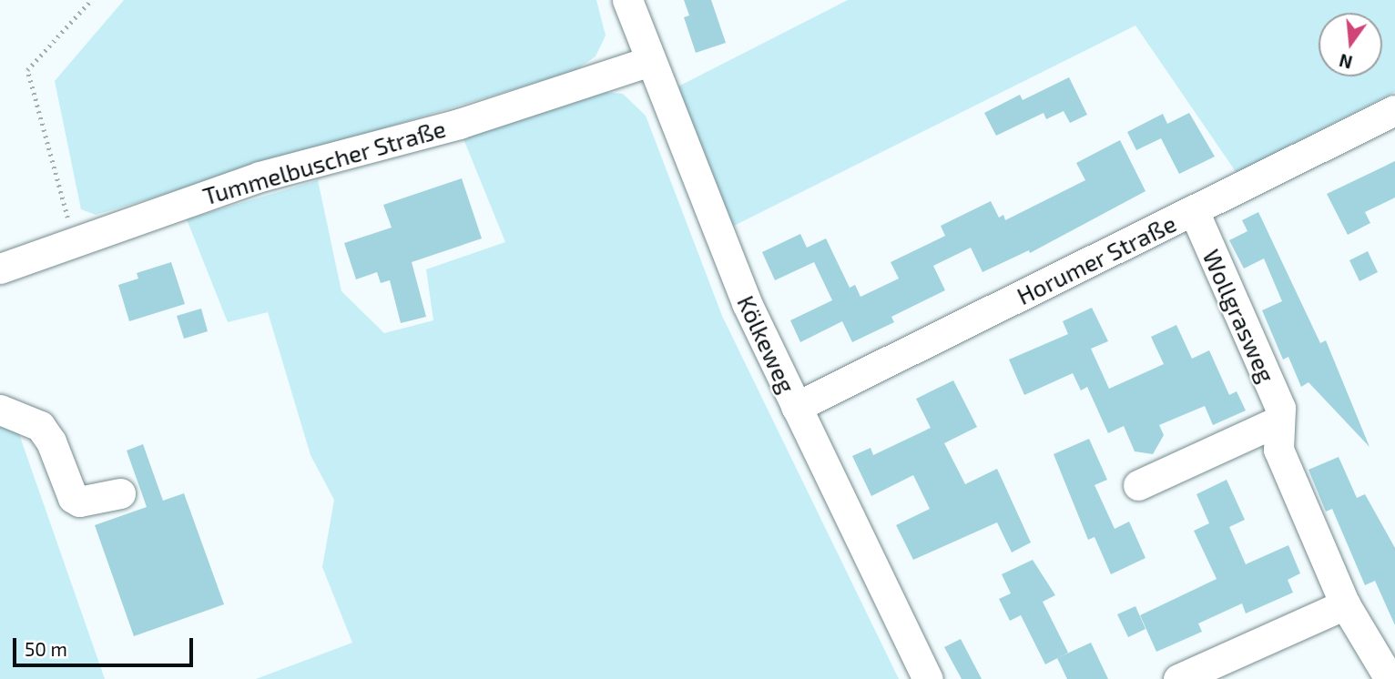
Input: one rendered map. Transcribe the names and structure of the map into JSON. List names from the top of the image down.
{
  "streets": {
    "street": [
      "Tummelbuscher Straße",
      "Horumer Straße",
      "Wollgrasweg",
      "Kölkeweg"
    ]
  },
  "crossings": [
    ["Tummelbuscher Straße", "Kölkeweg"],
    ["Horumer Straße", "Wollgrasweg"],
    ["Horumer Straße", "Kölkeweg"]
  ],
  "scale_bar": "50 m",
  "north": "bottom"
}
